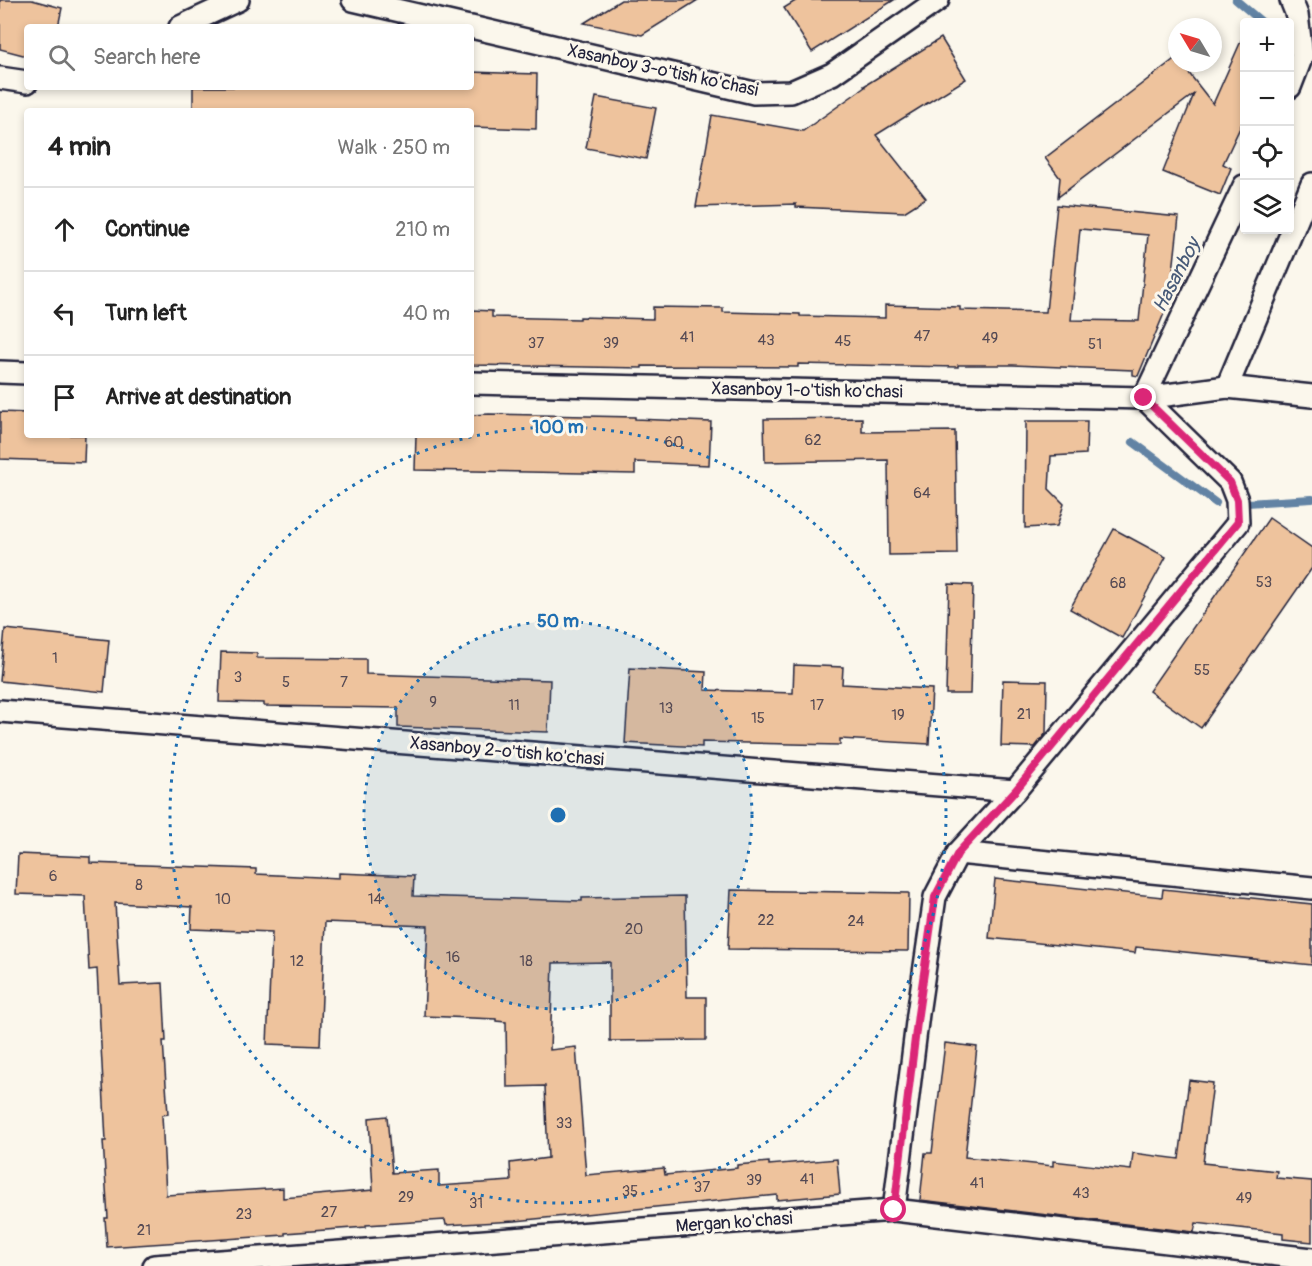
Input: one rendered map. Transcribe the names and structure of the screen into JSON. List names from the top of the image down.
{
  "streets": {
    "street": [
      "Xasanboy 3-o'tish ko'chasi",
      "Xasanboy 1-o'tish ko'chasi",
      "Xasanboy 2-o'tish ko'chasi",
      "Mergan ko'chasi"
    ]
  },
  "water": ["Hasanboy"],
  "house_numbers": [
    "47",
    "41",
    "49",
    "43",
    "45",
    "37",
    "39",
    "51",
    "62",
    "60",
    "64",
    "53",
    "68",
    "1",
    "55",
    "3",
    "5",
    "7",
    "9",
    "11",
    "17",
    "13",
    "21",
    "19",
    "15",
    "6",
    "8",
    "10",
    "14",
    "22",
    "24",
    "20",
    "16",
    "12",
    "18",
    "33",
    "41",
    "39",
    "41",
    "37",
    "35",
    "43",
    "29",
    "49",
    "31",
    "27",
    "23",
    "21"
  ],
  "north": "top left",
  "page": {
    "map_buttons": ["+", "−"],
    "search": "Search here",
    "heading": ["4 min", "Walk · 250 m"],
    "list": [
      ["Continue", "210 m"],
      ["Turn left", "40 m"],
      "Arrive at destination"
    ]
  },
  "rings": ["100 m", "50 m"]
}
